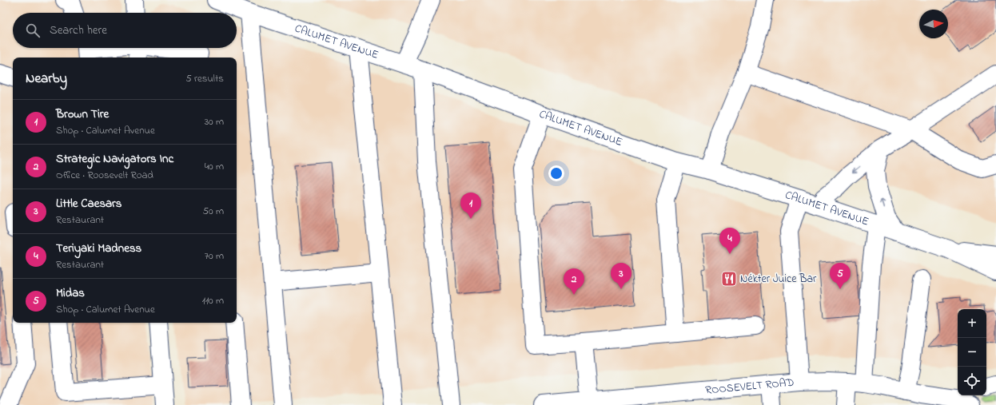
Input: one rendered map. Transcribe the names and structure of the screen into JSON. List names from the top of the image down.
{
  "streets": {
    "main road": ["CALUMET AVENUE", "ROOSEVELT ROAD"]
  },
  "places": {
    "restaurant": ["Nékter Juice Bar"]
  },
  "north": "right",
  "page": {
    "search": "Search here",
    "heading": ["Nearby", "5 results"],
    "list": [
      {
        "mark": "1",
        "name": "Brown Tire",
        "note": "Shop · Calumet Avenue",
        "value": "30 m"
      },
      {
        "mark": "2",
        "name": "Strategic Navigators Inc",
        "note": "Office · Roosevelt Road",
        "value": "40 m"
      },
      {
        "mark": "3",
        "name": "Little Caesars",
        "note": "Restaurant",
        "value": "50 m"
      },
      {
        "mark": "4",
        "name": "Teriyaki Madness",
        "note": "Restaurant",
        "value": "70 m"
      },
      {
        "mark": "5",
        "name": "Midas",
        "note": "Shop · Calumet Avenue",
        "value": "110 m"
      }
    ],
    "pins": [
      "1",
      "4",
      "3",
      "5",
      "2"
    ],
    "map_buttons": ["+", "−"]
  }
}
